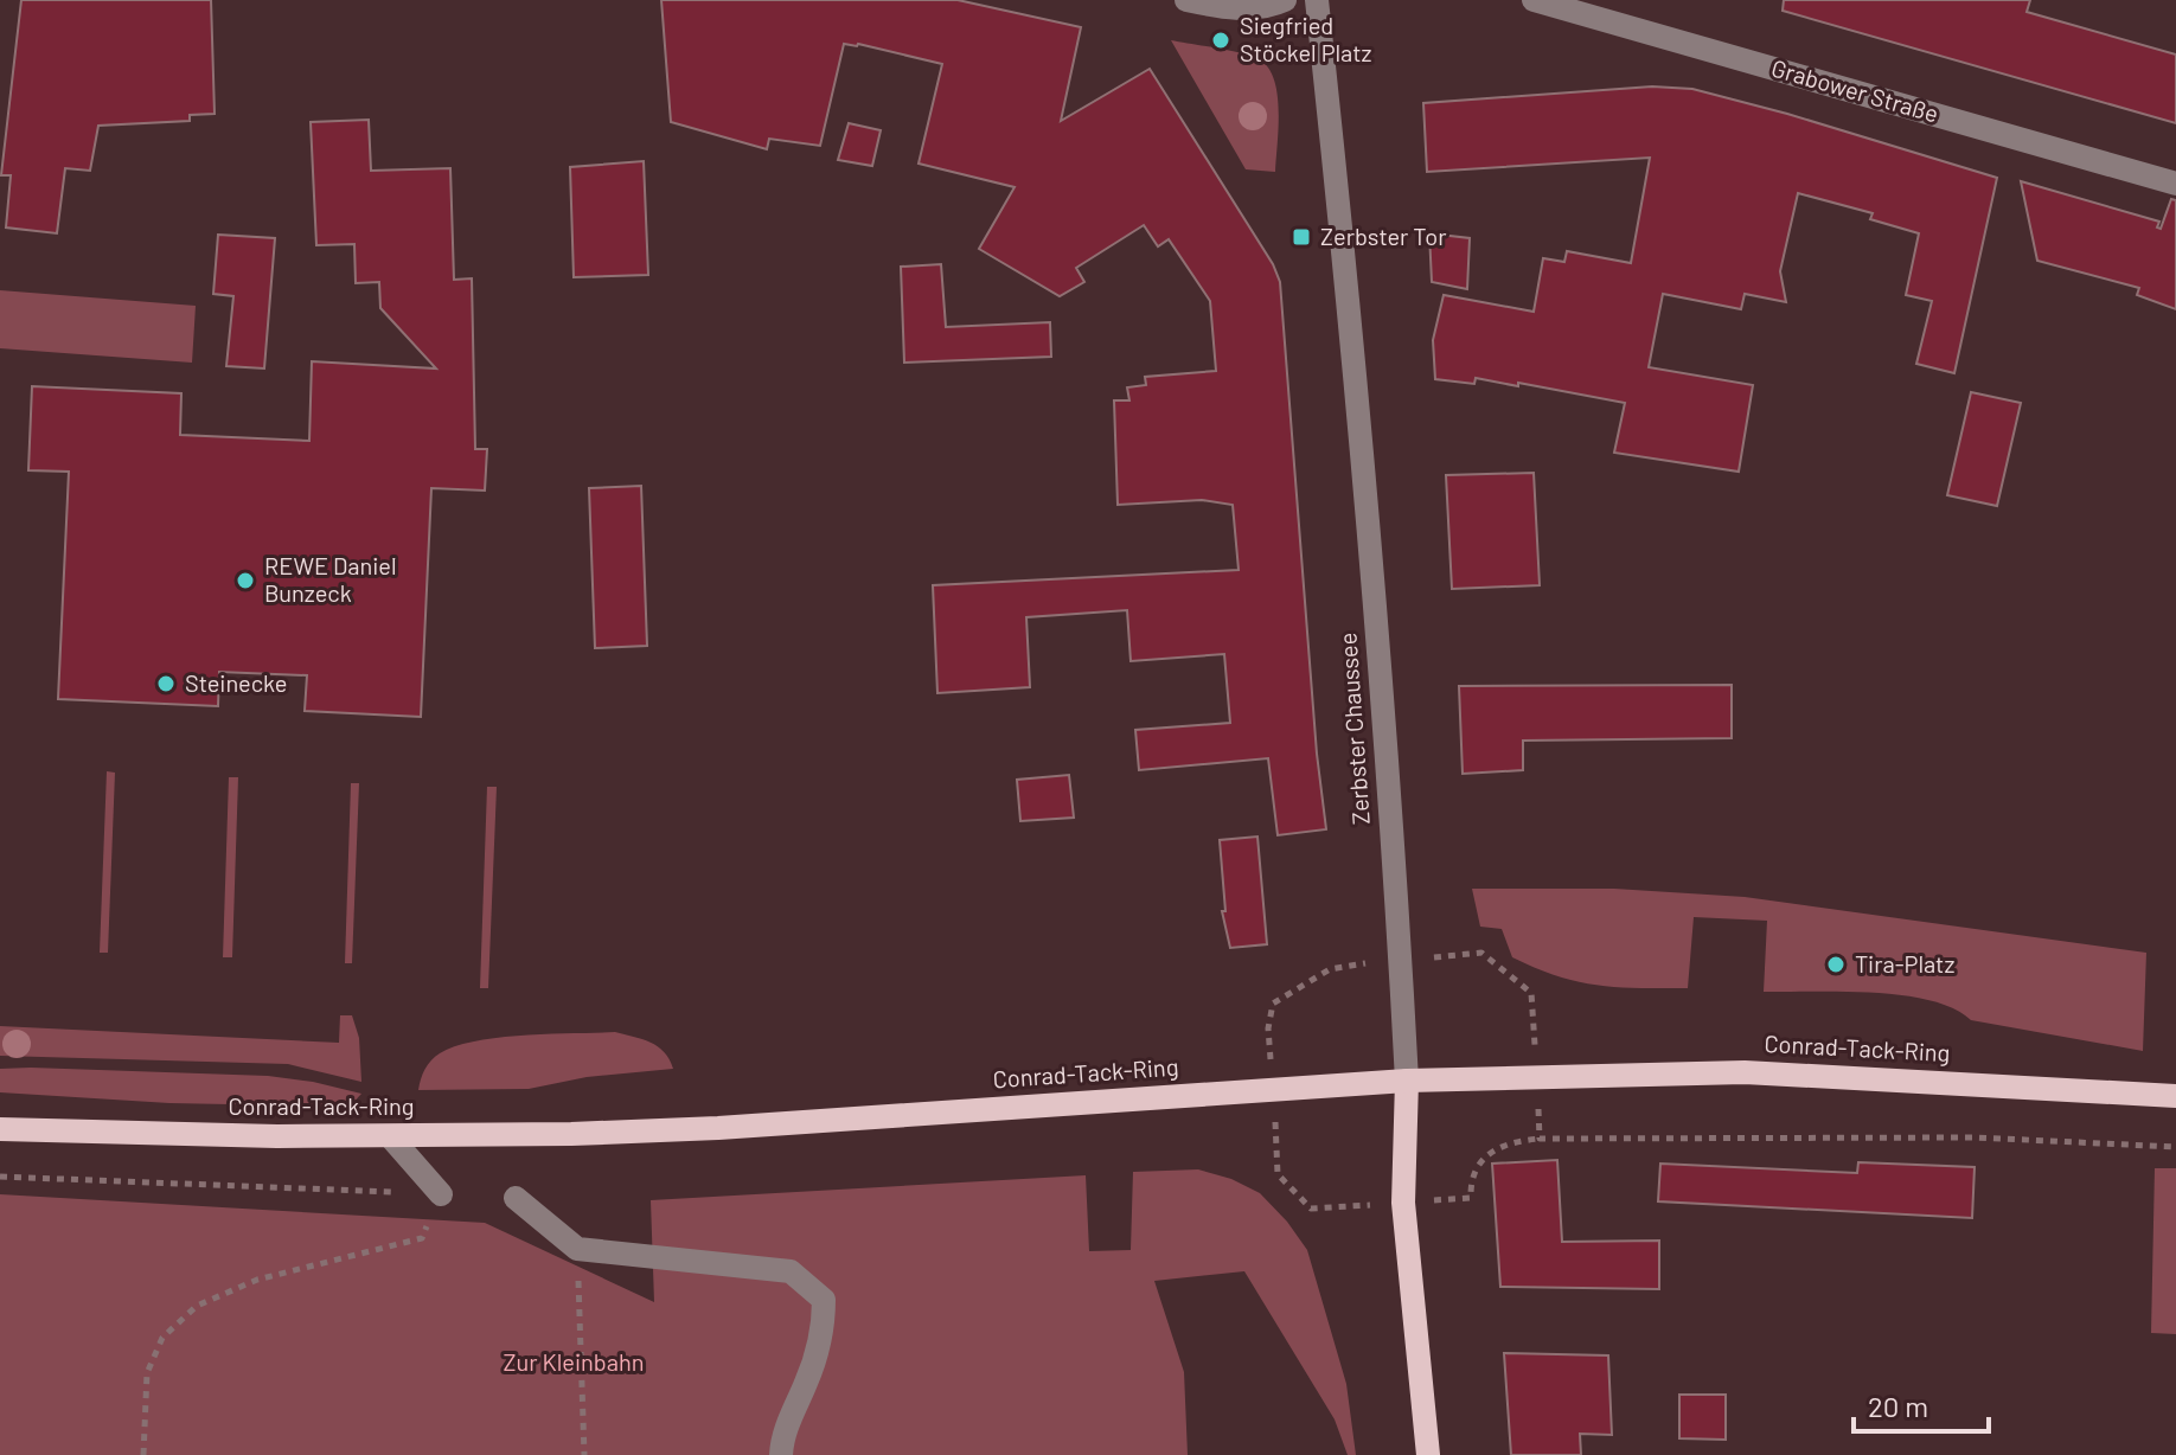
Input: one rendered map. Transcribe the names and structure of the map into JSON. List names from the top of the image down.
{
  "streets": {
    "main road": ["Zerbster Chaussee", "Conrad-Tack-Ring"],
    "street": ["Grabower Straße"]
  },
  "crossings": [
    ["Zerbster Chaussee", "Conrad-Tack-Ring"]
  ],
  "parks": ["Zur Kleinbahn"],
  "places": {
    "other": [
      "Siegfried Stöckel Platz",
      "REWE Daniel Bunzeck",
      "Steinecke",
      "Tira-Platz"
    ],
    "transit": ["Zerbster Tor"]
  },
  "scale_bar": "20 m"
}
